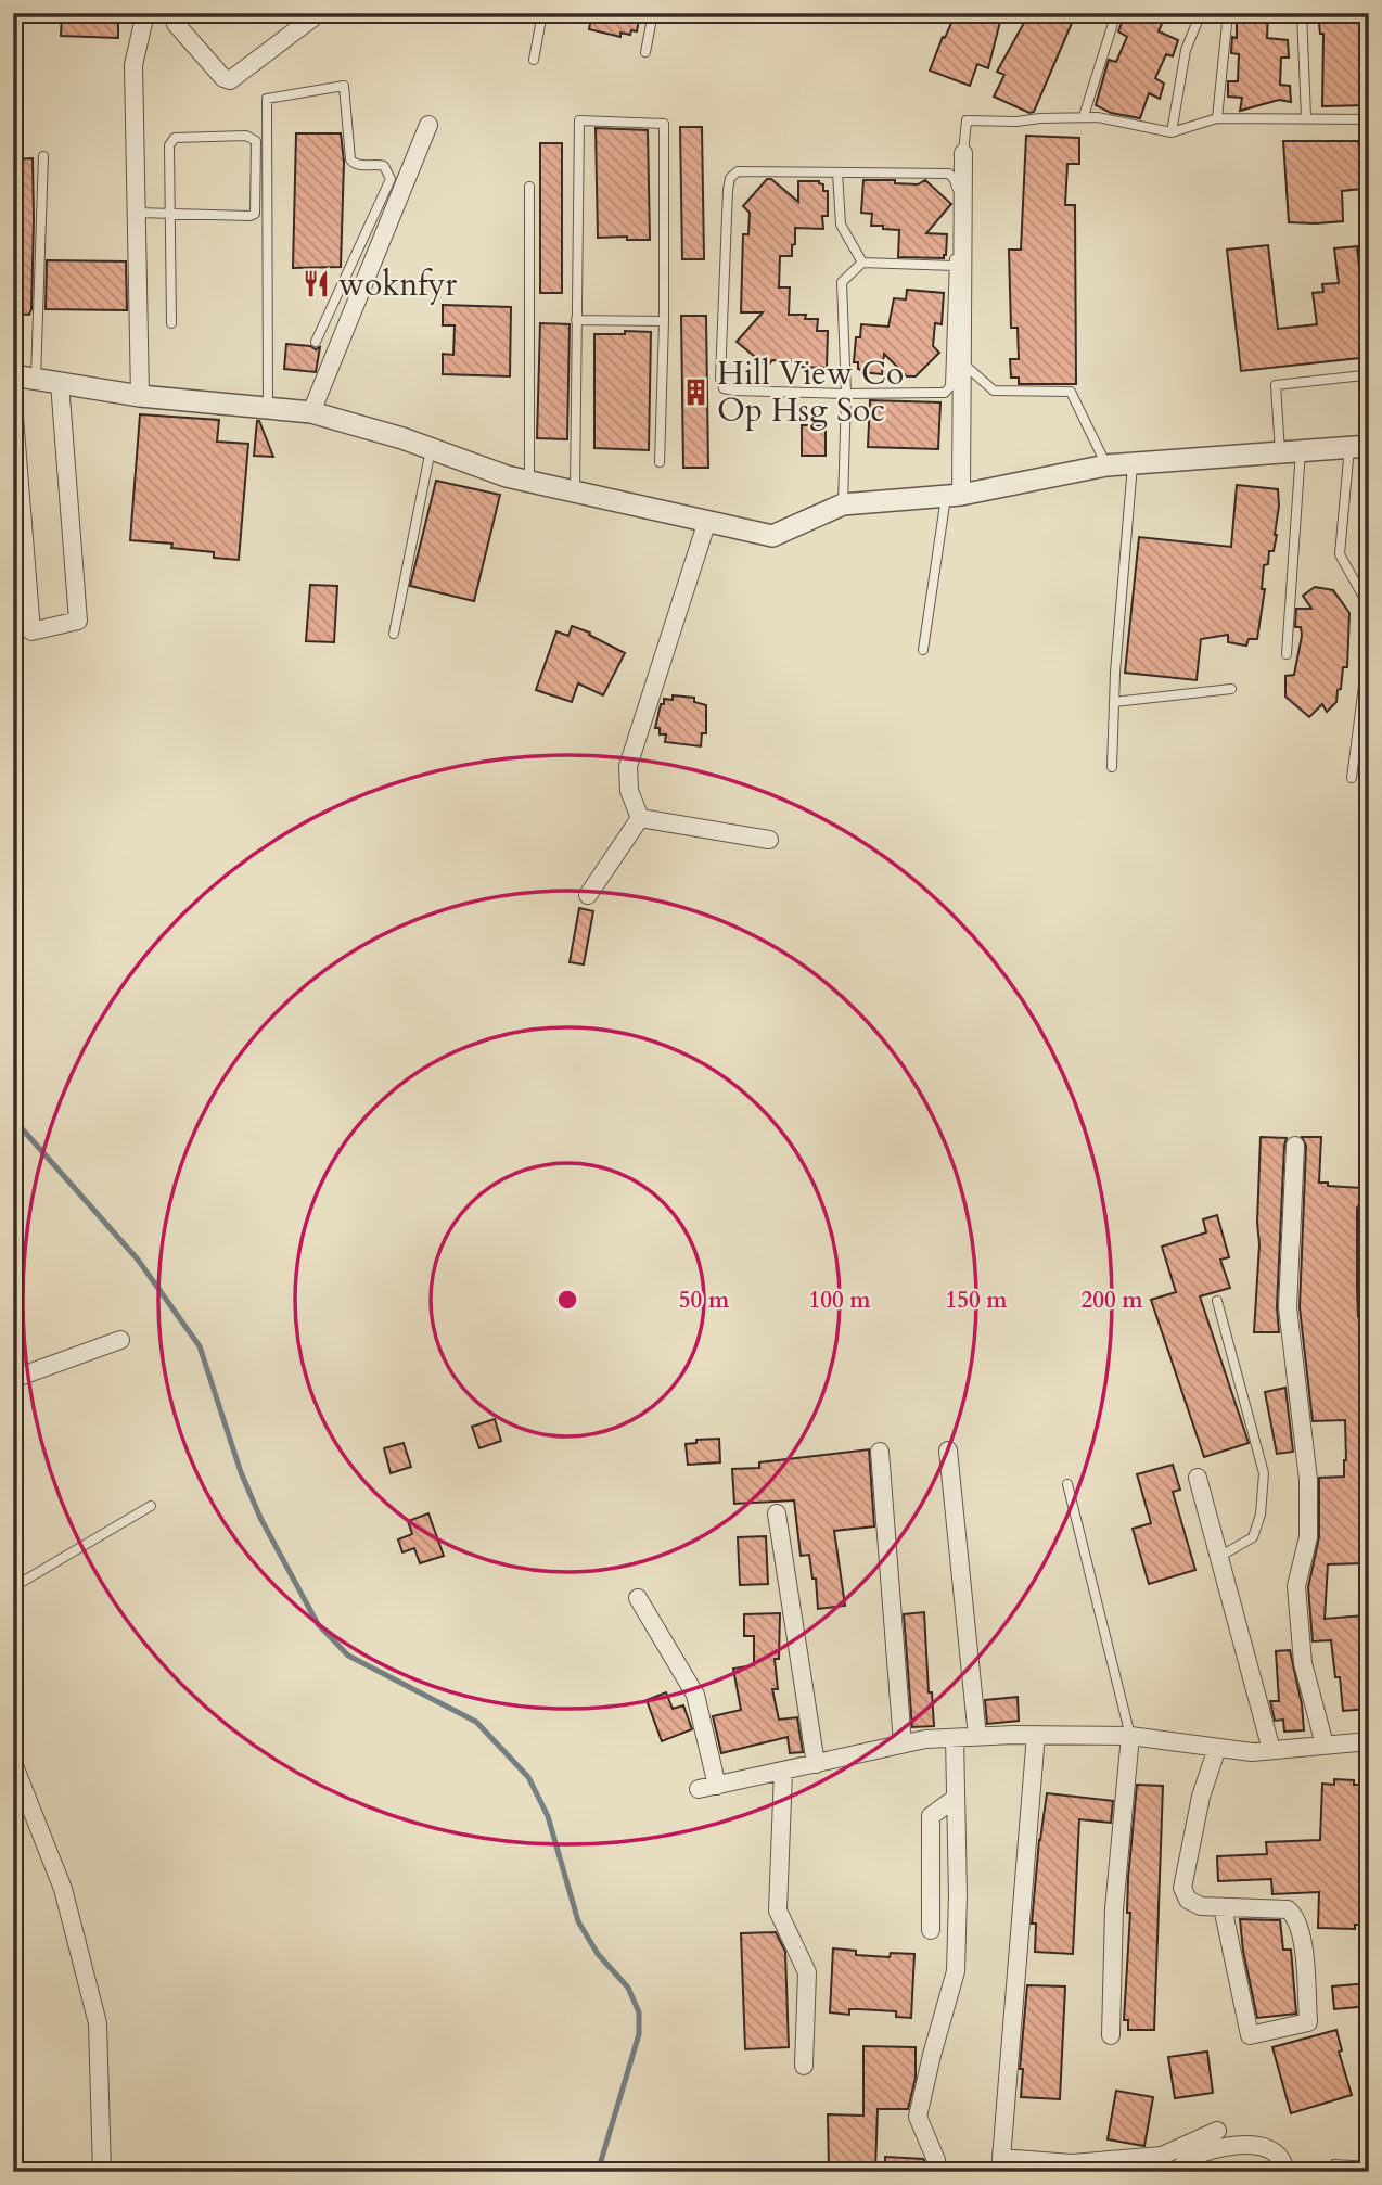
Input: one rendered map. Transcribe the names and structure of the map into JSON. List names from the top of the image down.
{
  "places": {
    "restaurant": ["woknfyr"],
    "building": ["Hill View Co Op Hsg Soc"]
  },
  "rings": [
    "50 m",
    "100 m",
    "150 m",
    "200 m"
  ]
}
